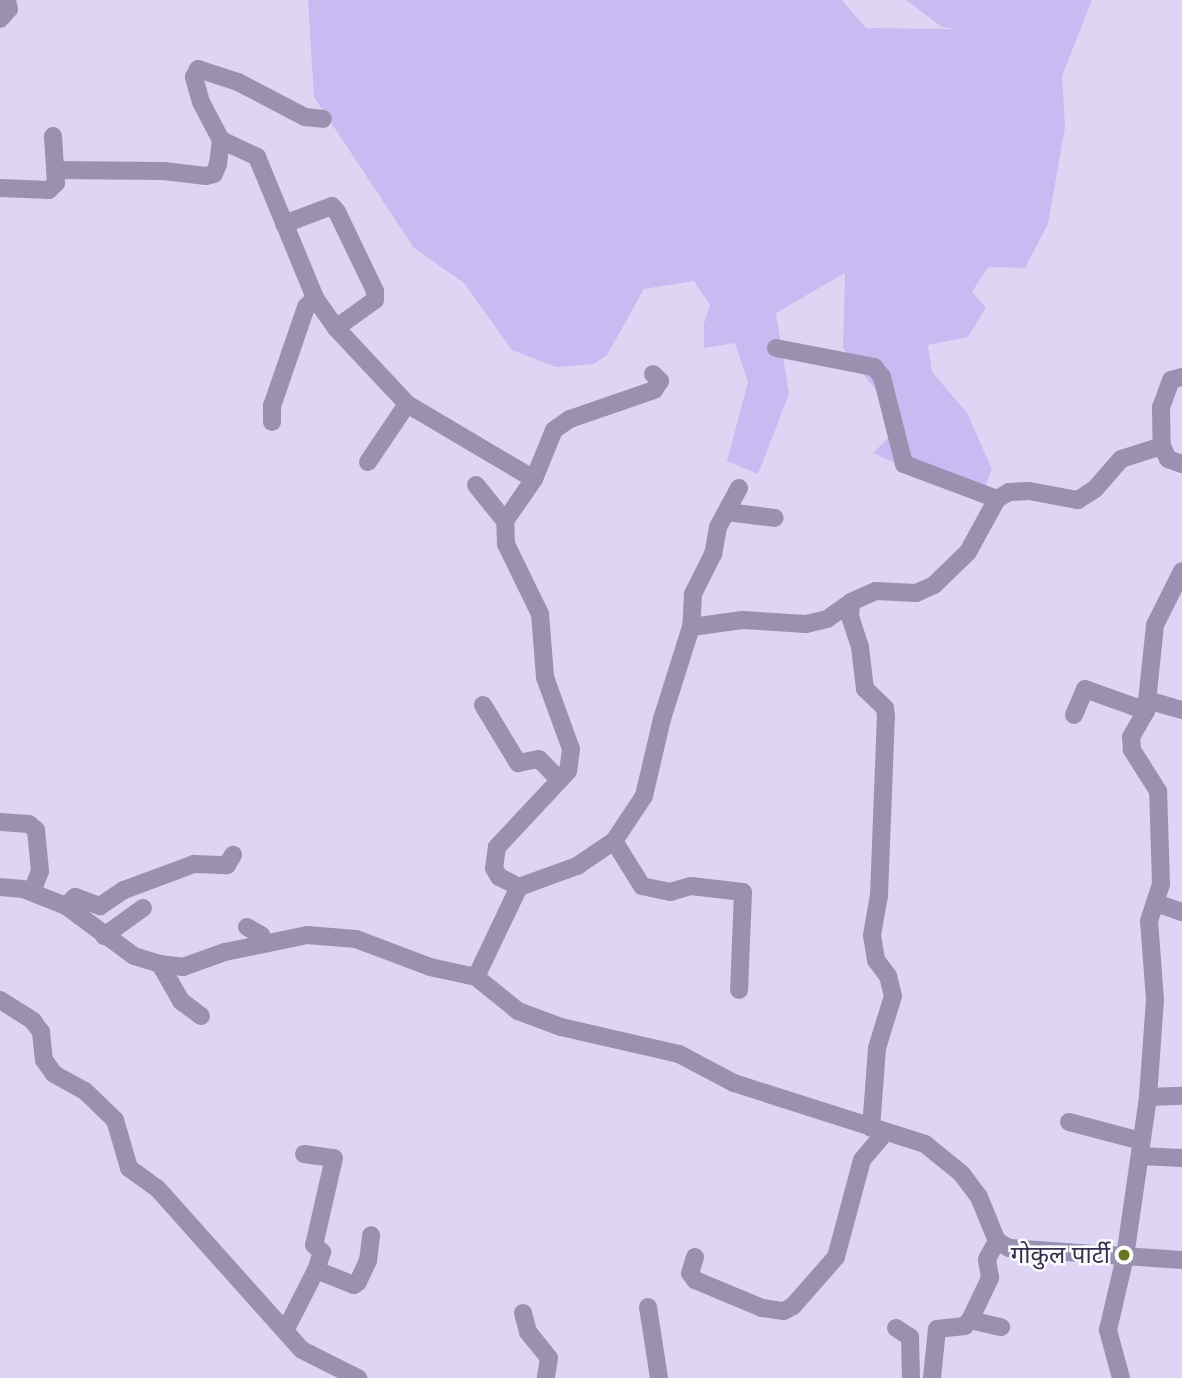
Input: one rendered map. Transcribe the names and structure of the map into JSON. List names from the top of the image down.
{
  "places": ["गोकुल पार्टी"]
}
